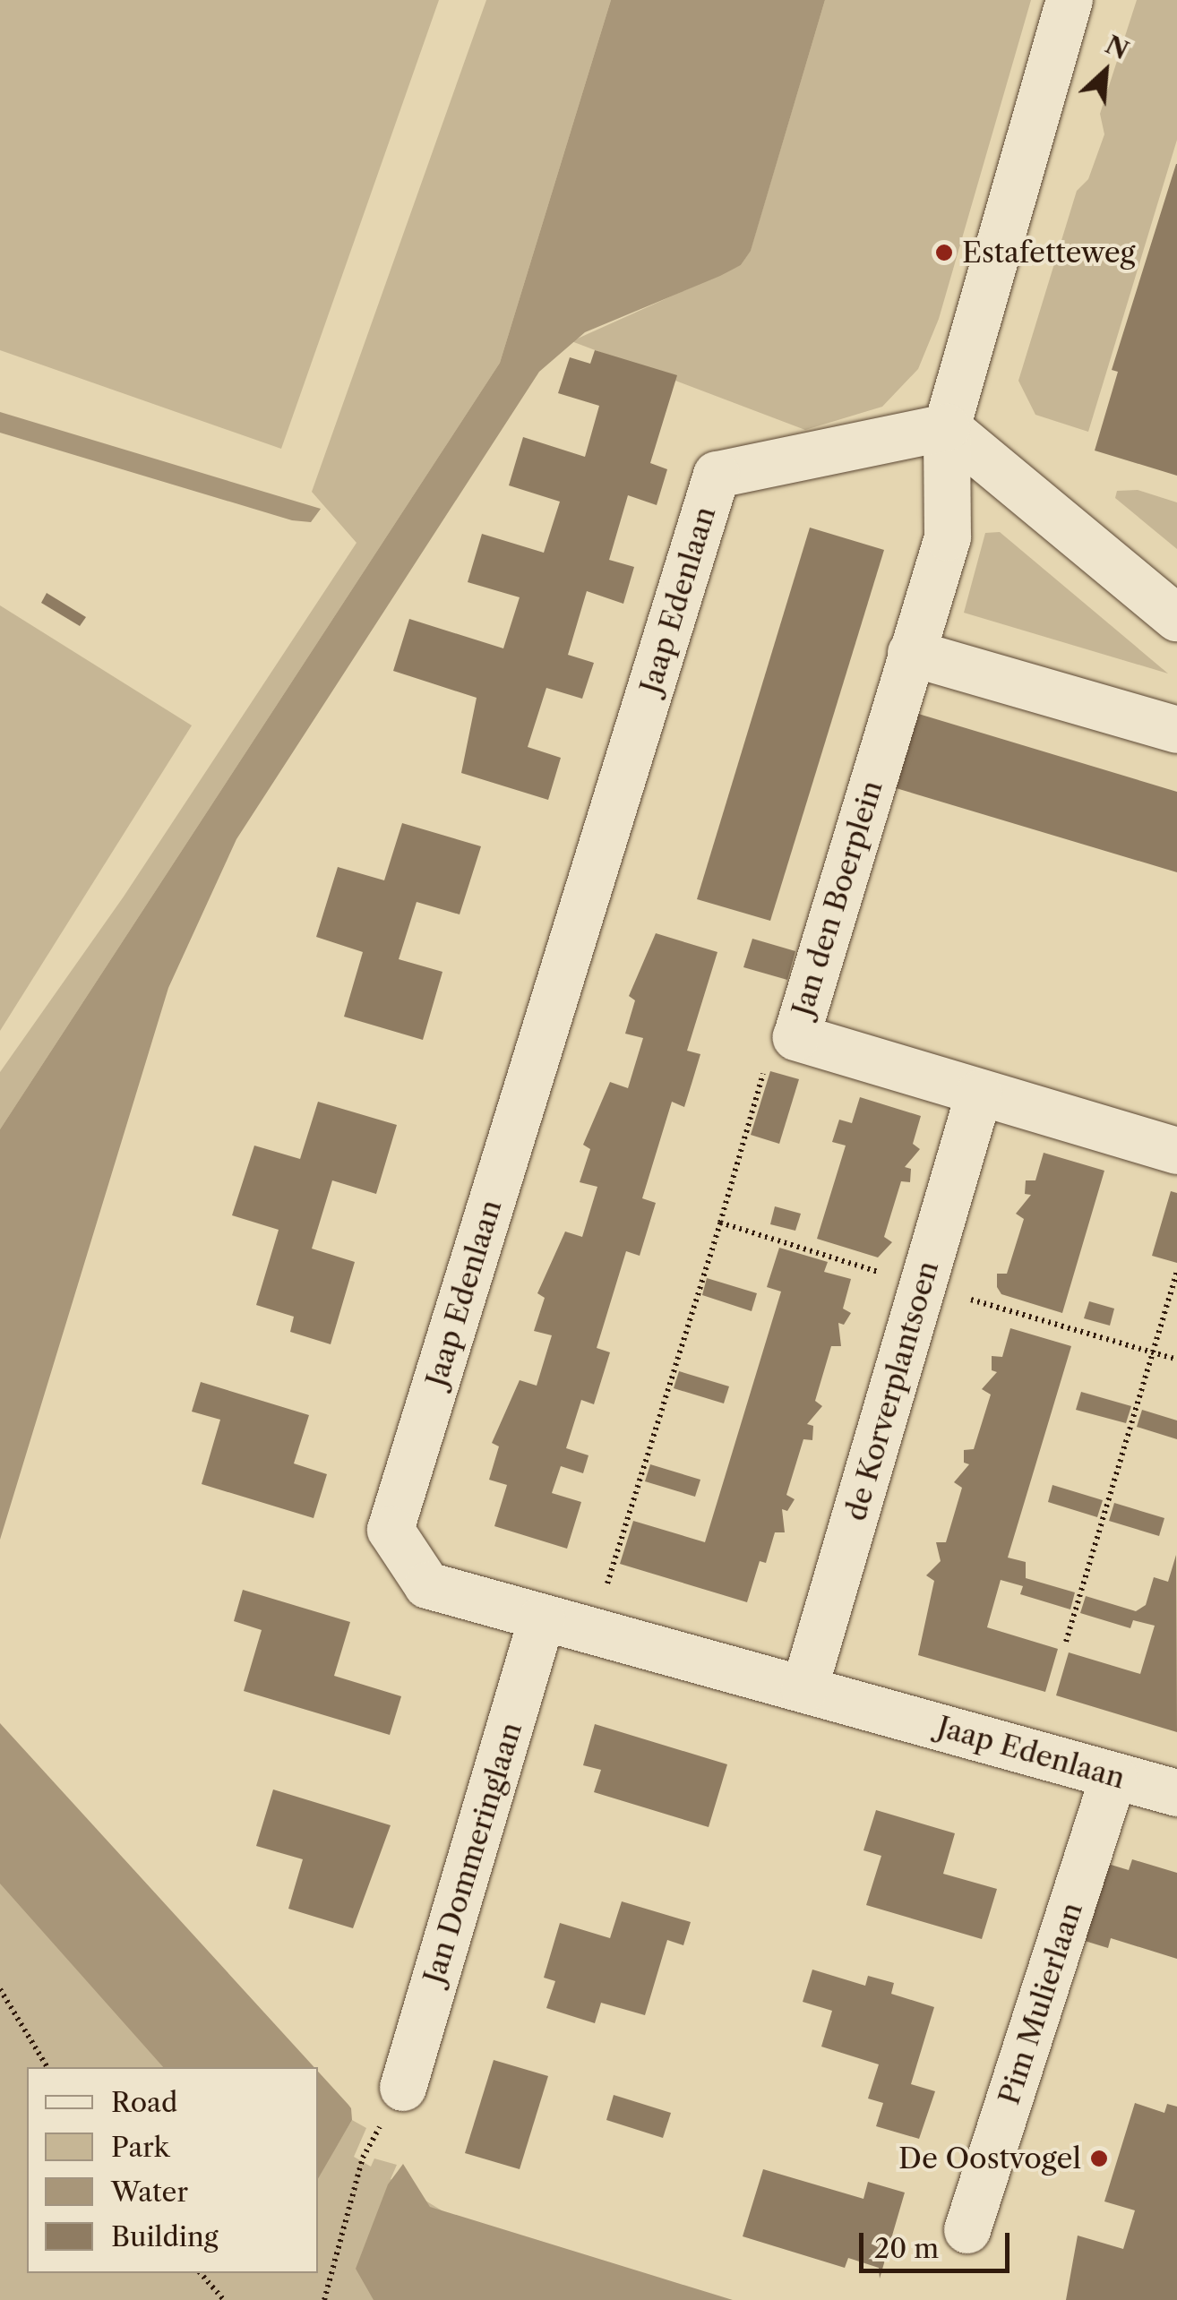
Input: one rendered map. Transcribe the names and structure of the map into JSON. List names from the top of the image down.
{
  "streets": {
    "street": [
      "Jaap Edenlaan",
      "Jan den Boerplein",
      "de Korverplantsoen",
      "Jan Dommeringlaan",
      "Pim Mulierlaan"
    ]
  },
  "crossings": [
    ["Jaap Edenlaan", "Jan den Boerplein"],
    ["Jaap Edenlaan", "de Korverplantsoen"],
    ["Jaap Edenlaan", "Jan Dommeringlaan"],
    ["Jaap Edenlaan", "Pim Mulierlaan"],
    ["Jan den Boerplein", "de Korverplantsoen"]
  ],
  "places": ["Estafetteweg", "De Oostvogel"],
  "legend": [
    "Road",
    "Park",
    "Water",
    "Building"
  ],
  "scale_bar": "20 m",
  "north": "top right"
}
